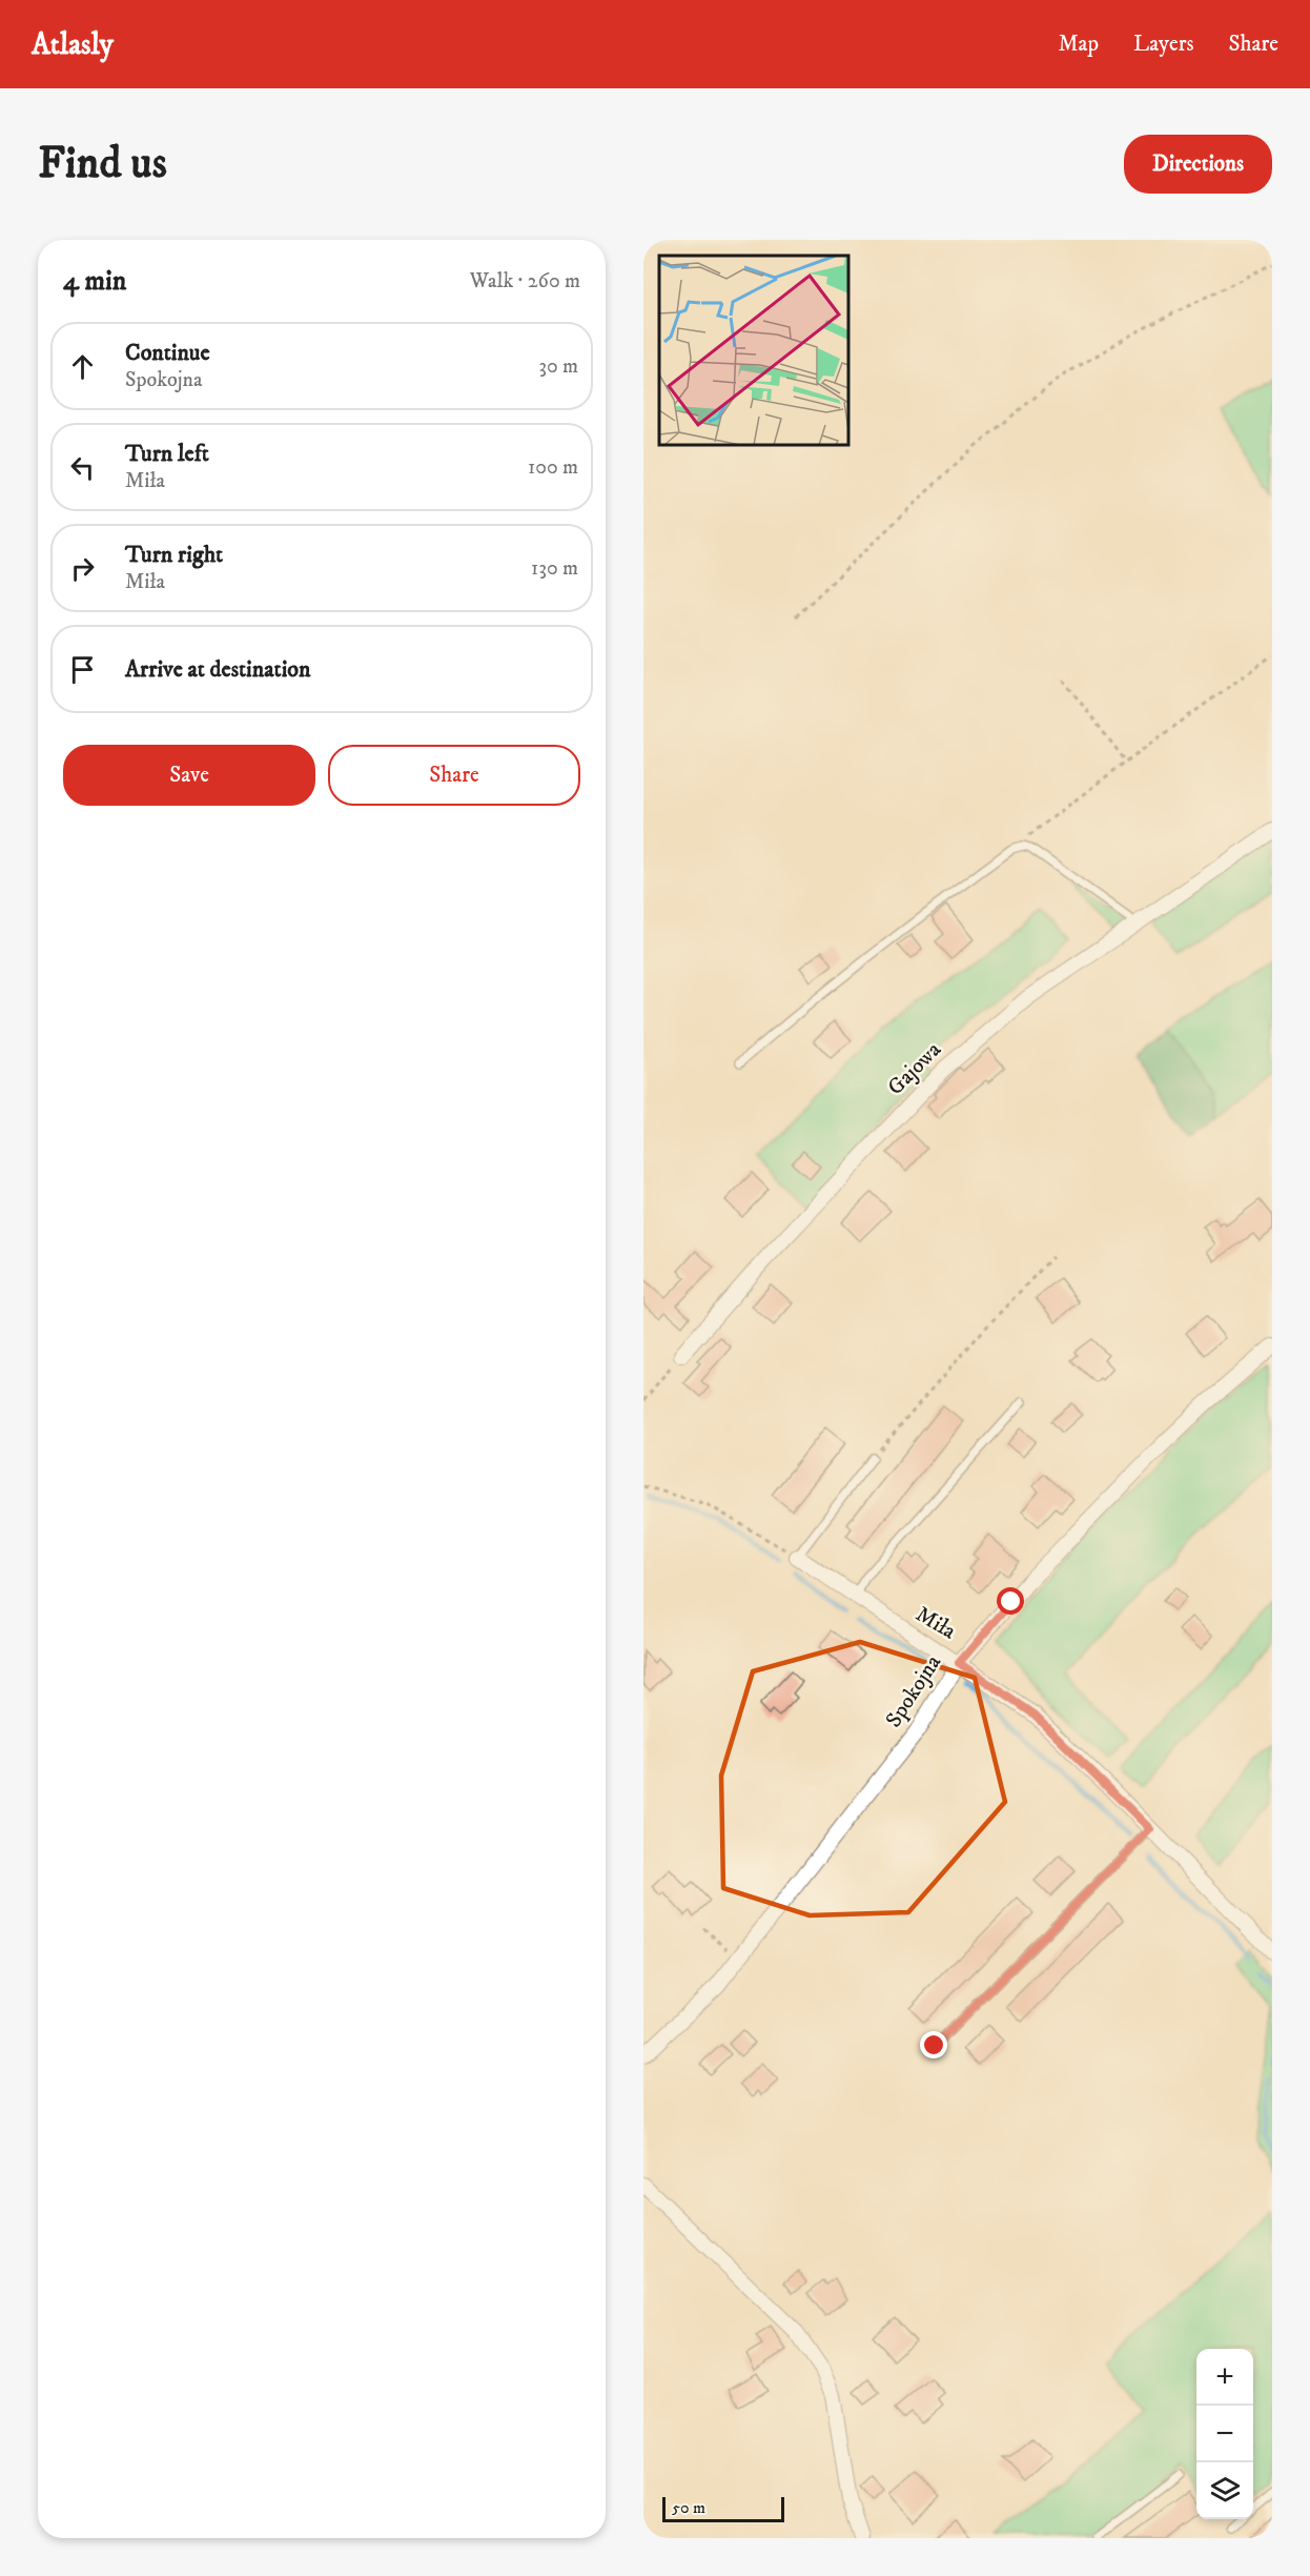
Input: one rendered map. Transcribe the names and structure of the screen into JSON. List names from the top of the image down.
{
  "streets": {
    "street": ["Gajowa", "Miła", "Spokojna"]
  },
  "crossings": [
    ["Miła", "Spokojna"]
  ],
  "scale_bar": "50 m",
  "page": {
    "header": "Atlasly",
    "nav": ["Map", "Layers", "Share"],
    "buttons": [
      "Directions",
      ["Save", "Share"]
    ],
    "title": "Find us",
    "heading": ["4 min", "Walk · 260 m"],
    "list": [
      ["Continue", "Spokojna", "30 m"],
      ["Turn left", "Miła", "100 m"],
      ["Turn right", "Miła", "130 m"],
      "Arrive at destination"
    ],
    "map_buttons": ["+", "−"],
    "scale": "50 m"
  }
}
